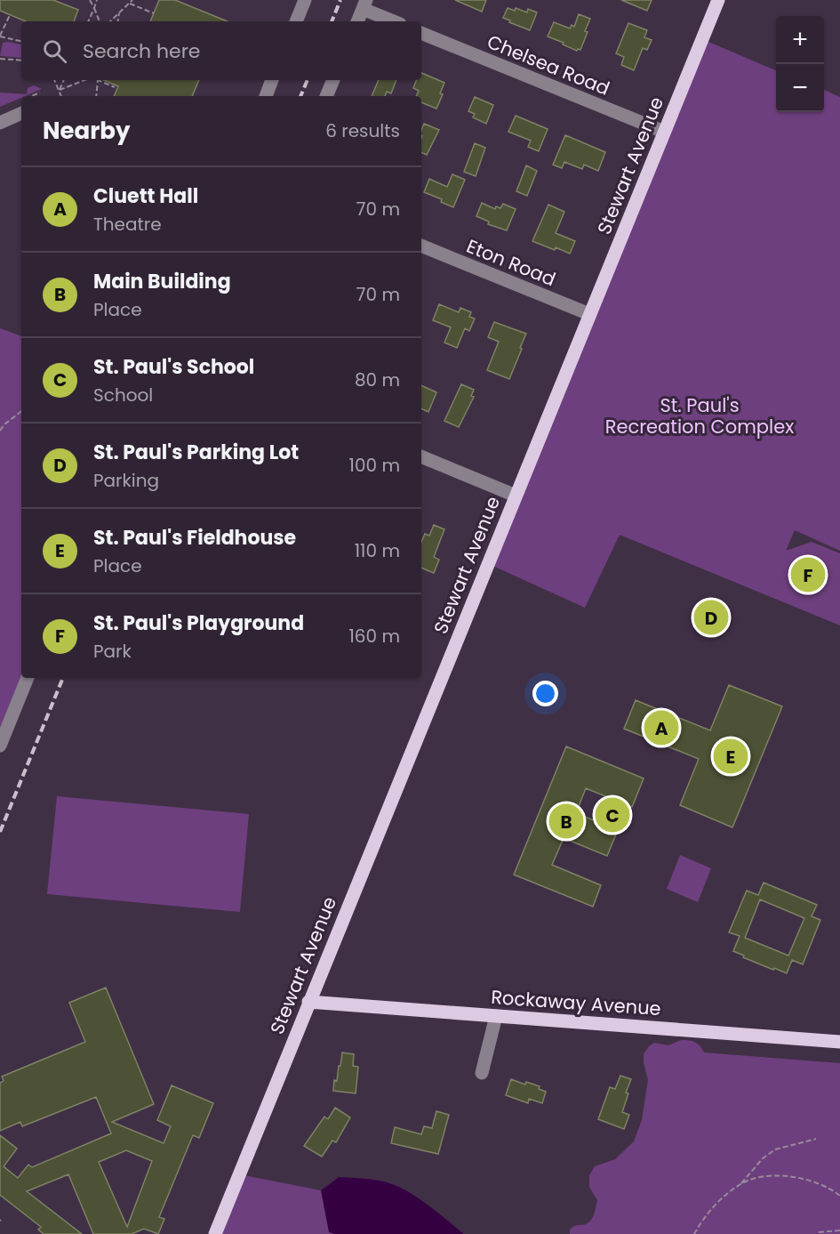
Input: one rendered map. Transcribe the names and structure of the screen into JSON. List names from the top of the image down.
{
  "streets": {
    "main road": ["Stewart Avenue", "Rockaway Avenue"],
    "street": ["Chelsea Road", "Eton Road"]
  },
  "crossings": [
    ["Chelsea Road", "Stewart Avenue"],
    ["Stewart Avenue", "Eton Road"],
    ["Stewart Avenue", "Rockaway Avenue"]
  ],
  "parks": ["St. Paul's Recreation Complex"],
  "page": {
    "map_buttons": ["+", "−"],
    "search": "Search here",
    "heading": ["Nearby", "6 results"],
    "list": [
      {
        "mark": "A",
        "name": "Cluett Hall",
        "note": "Theatre",
        "value": "70 m"
      },
      {
        "mark": "B",
        "name": "Main Building",
        "note": "Place",
        "value": "70 m"
      },
      {
        "mark": "C",
        "name": "St. Paul's School",
        "note": "School",
        "value": "80 m"
      },
      {
        "mark": "D",
        "name": "St. Paul's Parking Lot",
        "note": "Parking",
        "value": "100 m"
      },
      {
        "mark": "E",
        "name": "St. Paul's Fieldhouse",
        "note": "Place",
        "value": "110 m"
      },
      {
        "mark": "F",
        "name": "St. Paul's Playground",
        "note": "Park",
        "value": "160 m"
      }
    ],
    "pins": [
      "F",
      "D",
      "A",
      "E",
      "C",
      "B"
    ]
  }
}
